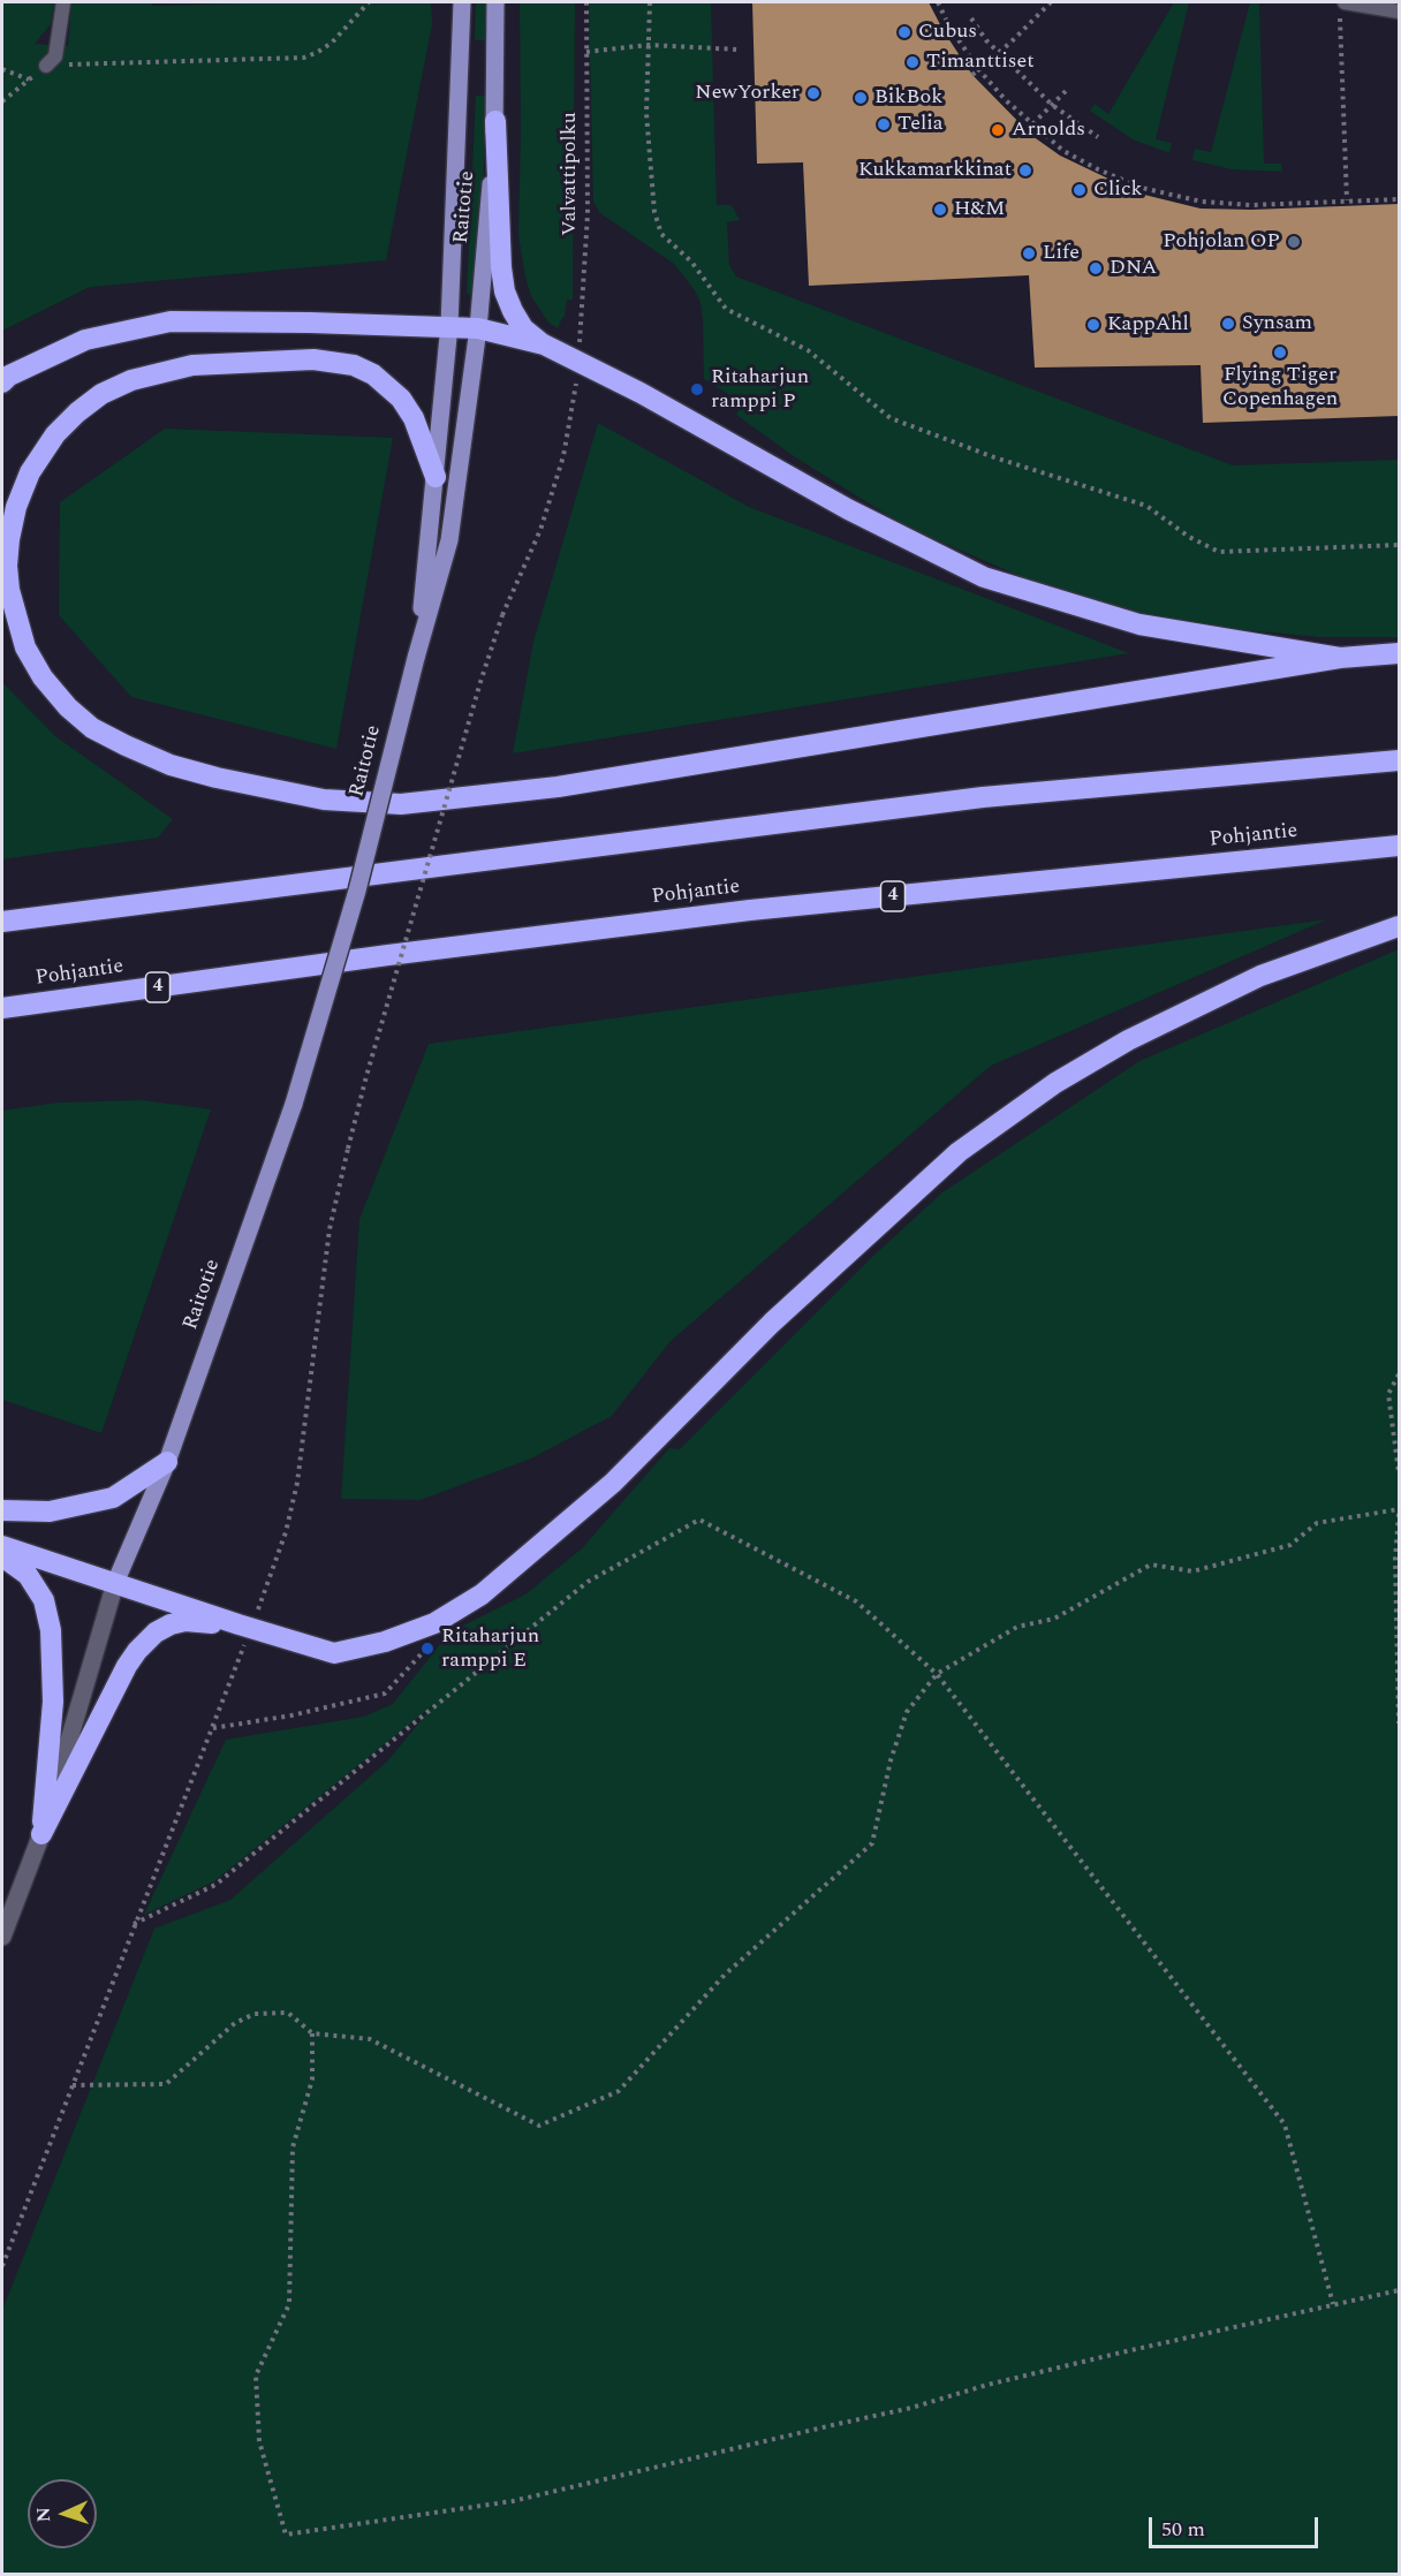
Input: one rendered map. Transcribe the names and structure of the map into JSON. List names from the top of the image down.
{
  "streets": {
    "highway": ["Pohjantie", "4"],
    "main road": ["Raitotie"],
    "path": ["Valvattipolku"]
  },
  "places": [
    "Cubus",
    "Timanttiset",
    "NewYorker",
    "BikBok",
    "Telia",
    "Arnolds",
    "Kukkamarkkinat",
    "Click",
    "H&M",
    "Pohjolan OP",
    "Life",
    "DNA",
    "Synsam",
    "KappAhl",
    "Flying Tiger Copenhagen",
    "Ritaharjun ramppi P",
    "Ritaharjun ramppi E"
  ],
  "scale_bar": "50 m",
  "north": "left"
}
